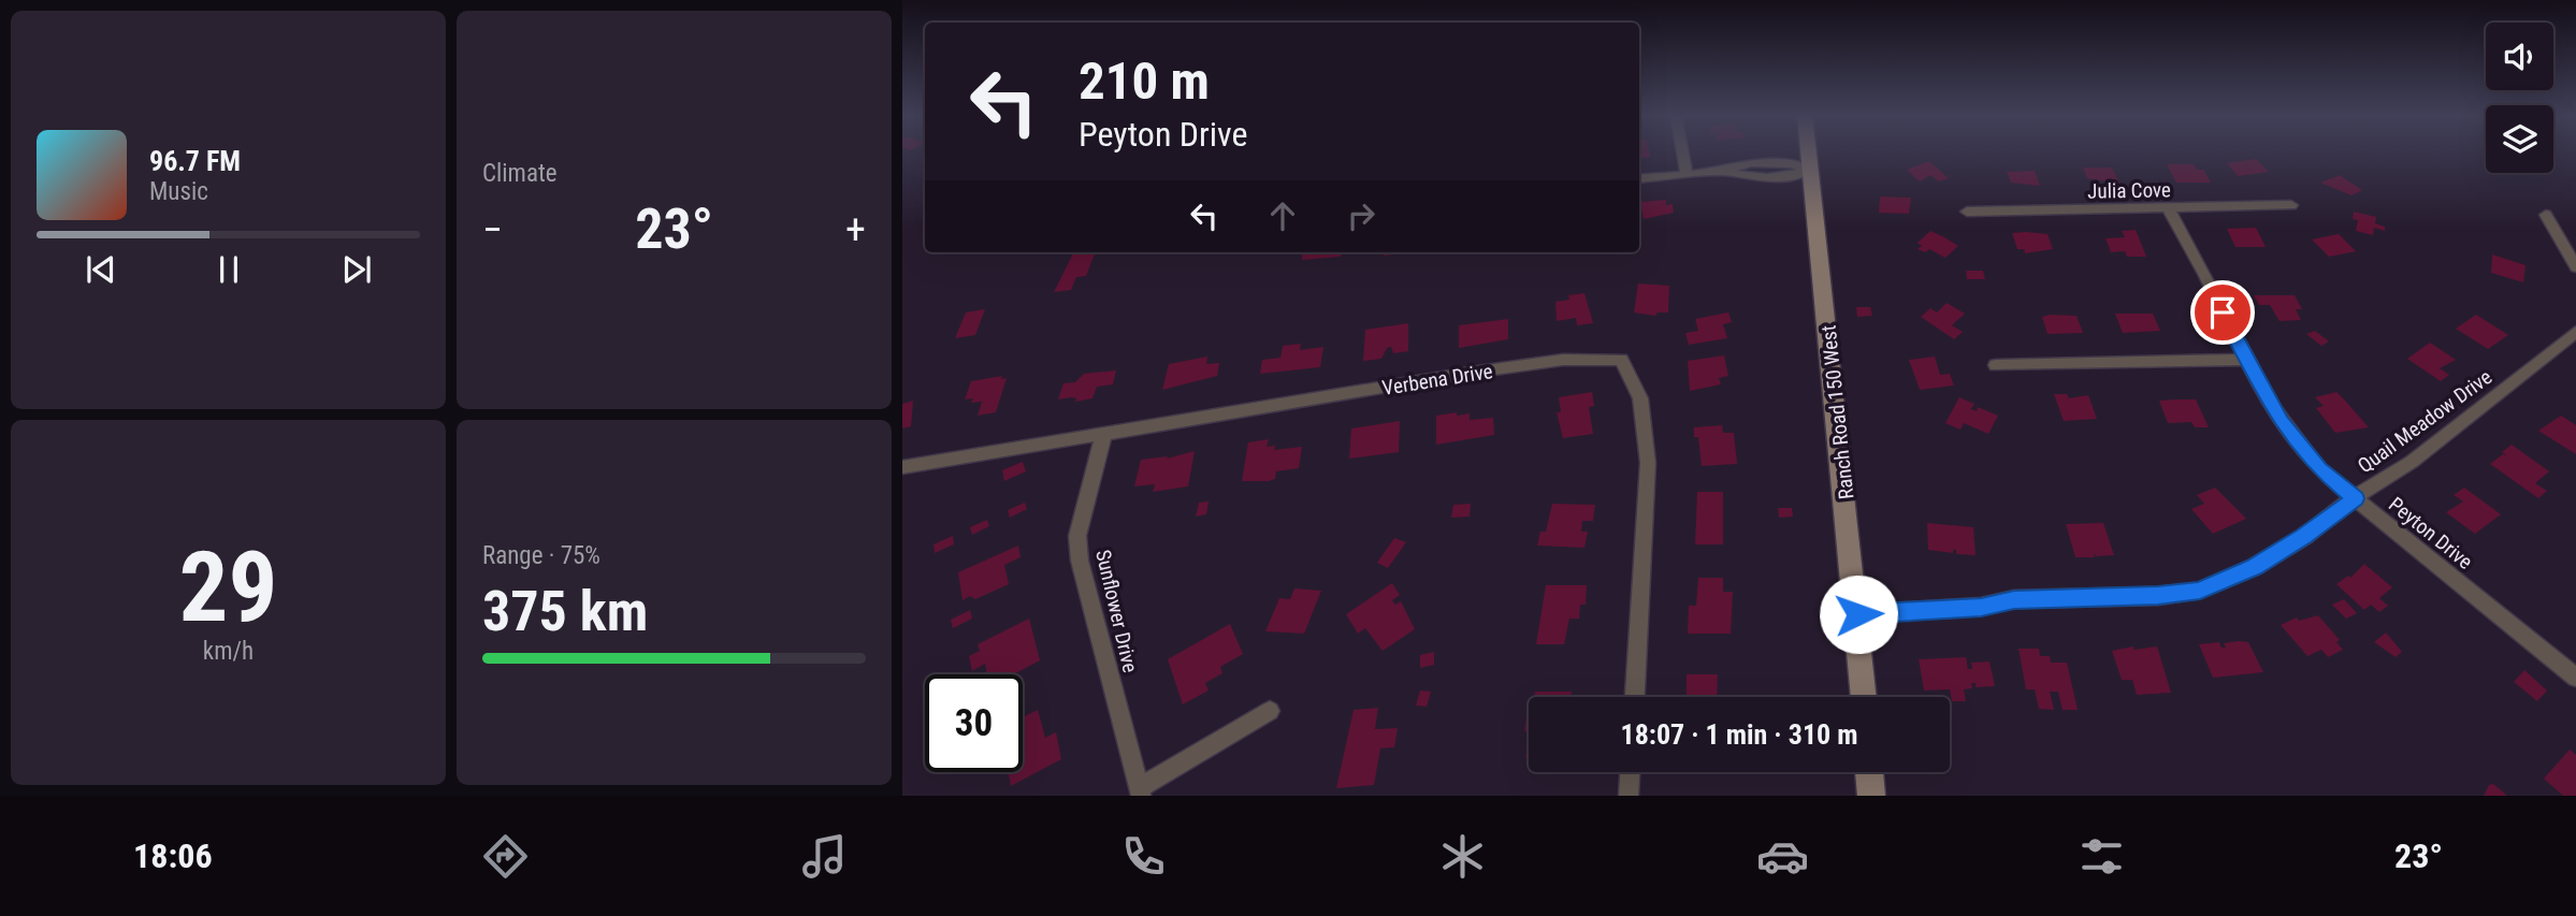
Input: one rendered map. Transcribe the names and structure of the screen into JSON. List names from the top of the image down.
{
  "streets": {
    "main road": ["Ranch Road 150 West"],
    "street": [
      "Julia Cove",
      "Verbena Drive",
      "Quail Meadow Drive",
      "Peyton Drive",
      "Sunflower Drive"
    ]
  },
  "crossings": [
    ["Julia Cove", "Peyton Drive"],
    ["Verbena Drive", "Sunflower Drive"],
    ["Ranch Road 150 West", "Quail Meadow Drive"],
    ["Quail Meadow Drive", "Peyton Drive"]
  ],
  "page": {
    "tile": [
      "Climate",
      ["29", "km/h"],
      ["Range · 75%", "375 km"]
    ],
    "turn": ["210 m", "Peyton Drive"],
    "song": ["96.7 FM", "Music"],
    "heat": ["−", "23°", "+"],
    "limit": "30",
    "trip": "18:07 · 1 min · 310 m",
    "tabs": ["18:06", "23°"]
  }
}
